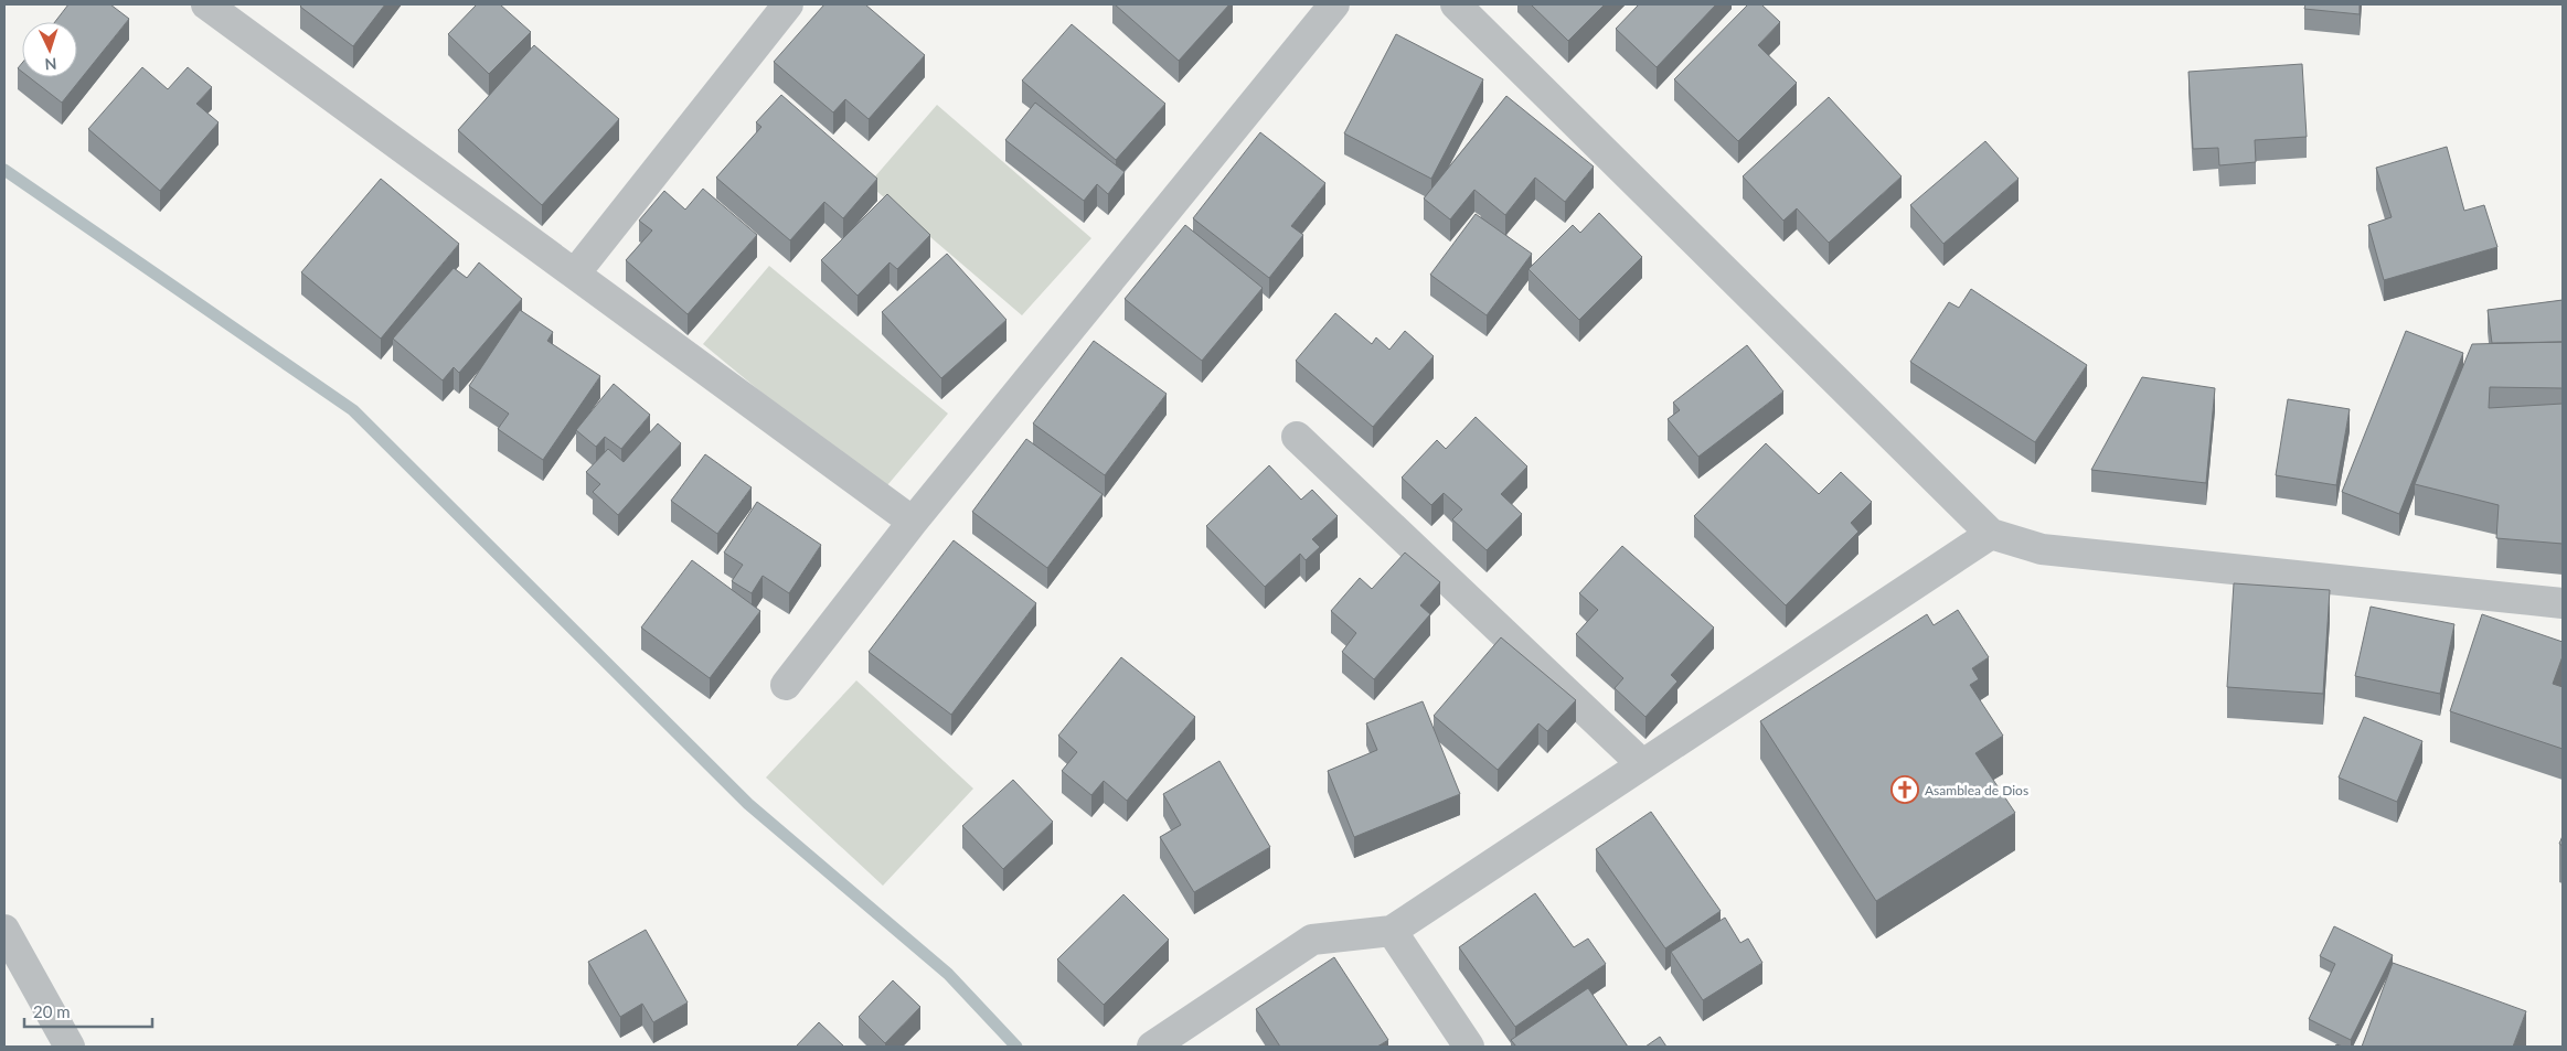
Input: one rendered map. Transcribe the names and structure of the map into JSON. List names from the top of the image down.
{
  "places": {
    "church": ["Asamblea de Dios"]
  },
  "scale_bar": "20 m",
  "north": "bottom"
}
